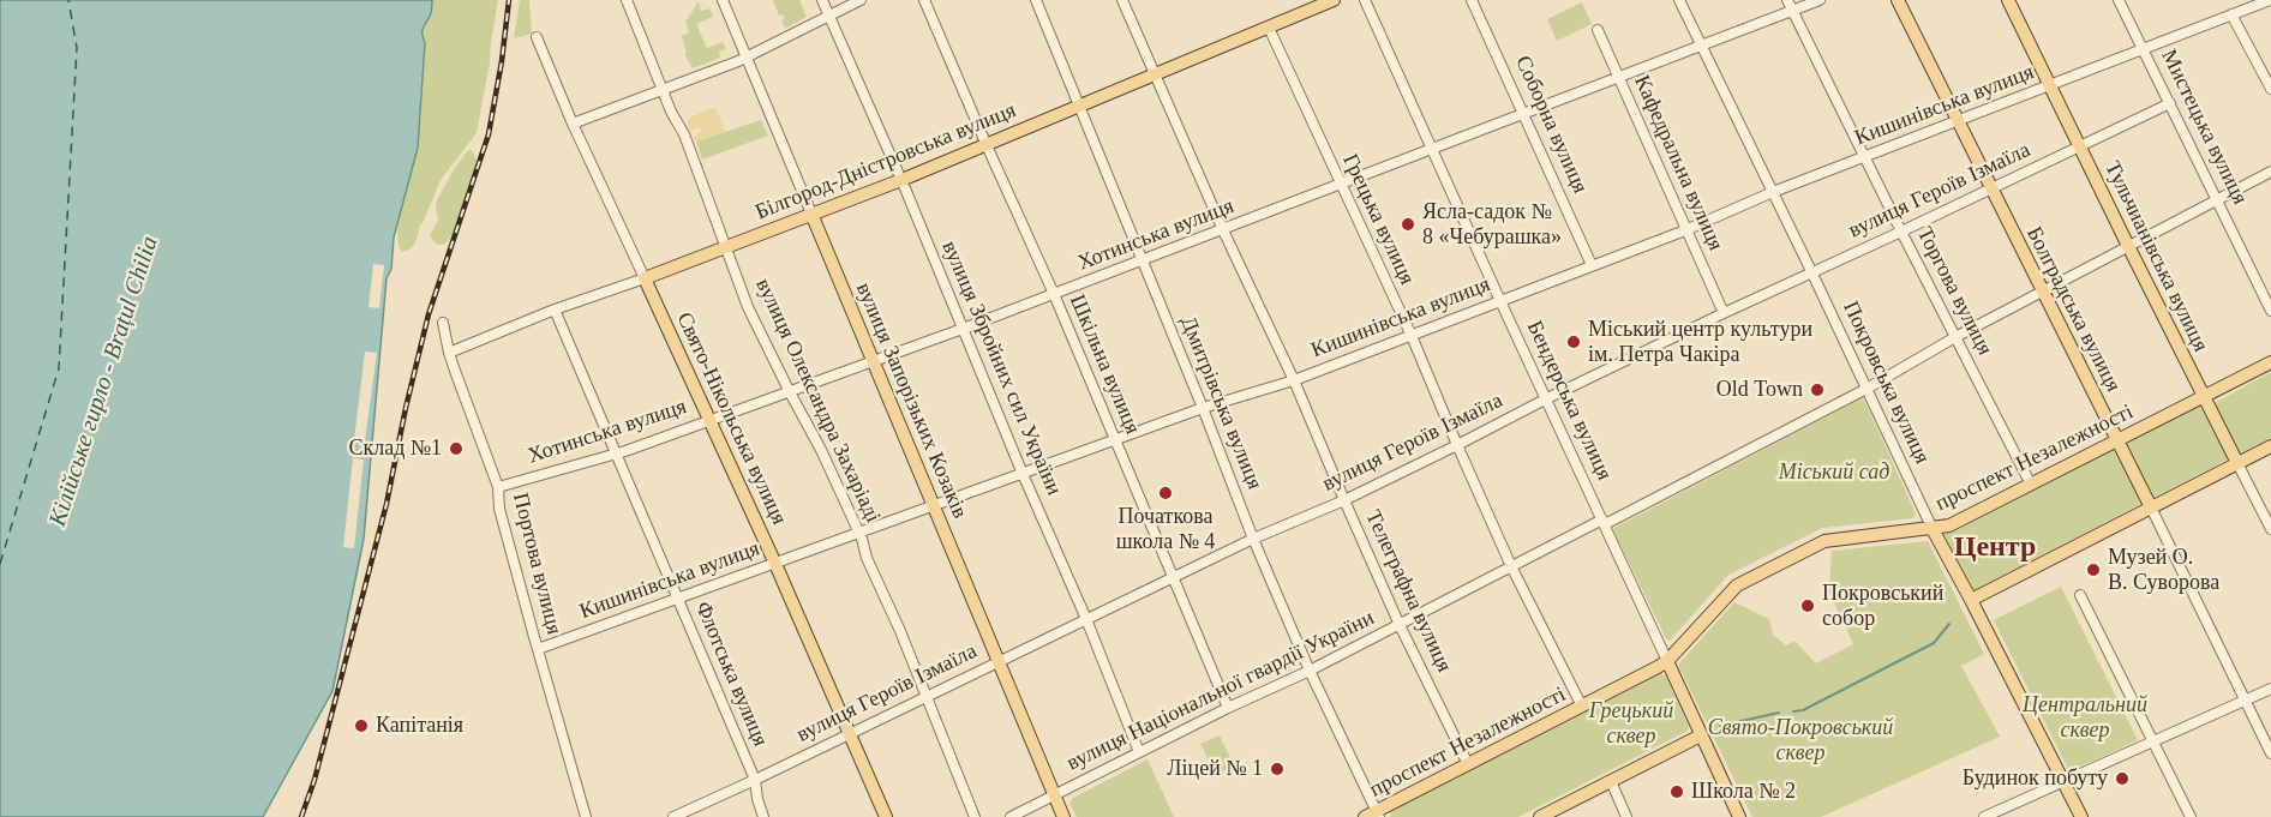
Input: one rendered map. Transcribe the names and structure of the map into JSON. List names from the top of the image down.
{
  "streets": {
    "main road": [
      "Білгород-Дністровська вулиця",
      "Тульчианівська вулиця",
      "Болградська вулиця",
      "Покровська вулиця",
      "вулиця Запорізьких Козаків",
      "Бендерська вулиця",
      "Свято-Нікольська вулиця",
      "проспект Незалежності"
    ],
    "street": [
      "Кишинівська вулиця",
      "Соборна вулиця",
      "Мистецька вулиця",
      "Кафедральна вулиця",
      "вулиця Героїв Ізмаїла",
      "Грецька вулиця",
      "Хотинська вулиця",
      "Торгова вулиця",
      "Шкільна вулиця",
      "вулиця Збройних сил України",
      "вулиця Олександра Захаріаді",
      "Дмитрівська вулиця",
      "Портова вулиця",
      "Телеграфна вулиця",
      "Флотська вулиця",
      "вулиця Національної гвардії України"
    ]
  },
  "crossings": [
    ["Кишинівська вулиця", "Соборна вулиця"],
    ["Кишинівська вулиця", "Мистецька вулиця"],
    ["Кишинівська вулиця", "Кафедральна вулиця"],
    ["Кишинівська вулиця", "Грецька вулиця"],
    ["Кишинівська вулиця", "Тульчианівська вулиця"],
    ["Кишинівська вулиця", "Торгова вулиця"],
    ["Кишинівська вулиця", "Болградська вулиця"],
    ["Кишинівська вулиця", "Шкільна вулиця"],
    ["Кишинівська вулиця", "вулиця Збройних сил України"],
    ["Кишинівська вулиця", "Покровська вулиця"],
    ["Кишинівська вулиця", "вулиця Олександра Захаріаді"],
    ["Кишинівська вулиця", "вулиця Запорізьких Козаків"],
    ["Кишинівська вулиця", "Бендерська вулиця"],
    ["Кишинівська вулиця", "Дмитрівська вулиця"],
    ["Кишинівська вулиця", "Свято-Нікольська вулиця"],
    ["Кишинівська вулиця", "Портова вулиця"],
    ["Кишинівська вулиця", "Телеграфна вулиця"],
    ["Кишинівська вулиця", "Флотська вулиця"],
    ["Соборна вулиця", "Хотинська вулиця"],
    ["Мистецька вулиця", "вулиця Героїв Ізмаїла"],
    ["Мистецька вулиця", "вулиця Національної гвардії України"],
    ["Білгород-Дністровська вулиця", "Грецька вулиця"],
    ["Білгород-Дністровська вулиця", "Шкільна вулиця"],
    ["Білгород-Дністровська вулиця", "вулиця Збройних сил України"],
    ["Білгород-Дністровська вулиця", "вулиця Олександра Захаріаді"],
    ["Білгород-Дністровська вулиця", "вулиця Запорізьких Козаків"],
    ["Білгород-Дністровська вулиця", "Дмитрівська вулиця"],
    ["Білгород-Дністровська вулиця", "Свято-Нікольська вулиця"],
    ["Білгород-Дністровська вулиця", "Портова вулиця"],
    ["Білгород-Дністровська вулиця", "Телеграфна вулиця"],
    ["Білгород-Дністровська вулиця", "Флотська вулиця"],
    ["Кафедральна вулиця", "вулиця Героїв Ізмаїла"],
    ["Кафедральна вулиця", "Хотинська вулиця"],
    ["вулиця Героїв Ізмаїла", "Грецька вулиця"],
    ["вулиця Героїв Ізмаїла", "Тульчианівська вулиця"],
    ["вулиця Героїв Ізмаїла", "Торгова вулиця"],
    ["вулиця Героїв Ізмаїла", "Болградська вулиця"],
    ["вулиця Героїв Ізмаїла", "Шкільна вулиця"],
    ["вулиця Героїв Ізмаїла", "вулиця Збройних сил України"],
    ["вулиця Героїв Ізмаїла", "Покровська вулиця"],
    ["вулиця Героїв Ізмаїла", "вулиця Олександра Захаріаді"],
    ["вулиця Героїв Ізмаїла", "вулиця Запорізьких Козаків"],
    ["вулиця Героїв Ізмаїла", "Бендерська вулиця"],
    ["вулиця Героїв Ізмаїла", "Дмитрівська вулиця"],
    ["вулиця Героїв Ізмаїла", "Свято-Нікольська вулиця"],
    ["вулиця Героїв Ізмаїла", "Телеграфна вулиця"],
    ["вулиця Героїв Ізмаїла", "Флотська вулиця"],
    ["Грецька вулиця", "Хотинська вулиця"],
    ["Грецька вулиця", "вулиця Національної гвардії України"],
    ["Хотинська вулиця", "Торгова вулиця"],
    ["Хотинська вулиця", "Шкільна вулиця"],
    ["Хотинська вулиця", "вулиця Збройних сил України"],
    ["Хотинська вулиця", "Покровська вулиця"],
    ["Хотинська вулиця", "вулиця Олександра Захаріаді"],
    ["Хотинська вулиця", "вулиця Запорізьких Козаків"],
    ["Хотинська вулиця", "Бендерська вулиця"],
    ["Хотинська вулиця", "Дмитрівська вулиця"],
    ["Хотинська вулиця", "Свято-Нікольська вулиця"],
    ["Хотинська вулиця", "Портова вулиця"],
    ["Хотинська вулиця", "Телеграфна вулиця"],
    ["Хотинська вулиця", "Флотська вулиця"],
    ["Тульчианівська вулиця", "проспект Незалежності"],
    ["Тульчианівська вулиця", "вулиця Національної гвардії України"],
    ["Торгова вулиця", "проспект Незалежності"],
    ["Торгова вулиця", "вулиця Національної гвардії України"],
    ["Болградська вулиця", "проспект Незалежності"],
    ["Болградська вулиця", "вулиця Національної гвардії України"],
    ["Шкільна вулиця", "вулиця Національної гвардії України"],
    ["вулиця Збройних сил України", "вулиця Національної гвардії України"],
    ["Покровська вулиця", "проспект Незалежності"],
    ["Покровська вулиця", "вулиця Національної гвардії України"],
    ["вулиця Запорізьких Козаків", "вулиця Національної гвардії України"],
    ["Бендерська вулиця", "проспект Незалежності"],
    ["Бендерська вулиця", "вулиця Національної гвардії України"],
    ["Дмитрівська вулиця", "проспект Незалежності"],
    ["Дмитрівська вулиця", "вулиця Національної гвардії України"],
    ["проспект Незалежності", "Телеграфна вулиця"],
    ["Телеграфна вулиця", "вулиця Національної гвардії України"]
  ],
  "districts": ["Центр"],
  "water": ["Кілійське гирло - Brațul Chilia"],
  "parks": [
    "Міський сад",
    "Центральний сквер",
    "Грецький сквер",
    "Свято-Покровський сквер"
  ],
  "places": [
    "Ясла-садок № 8 «Чебурашка»",
    "Міський центр культури ім. Петра Чакіра",
    "Old Town",
    "Склад №1",
    "Початкова школа № 4",
    "Музей О. В. Суворова",
    "Покровський собор",
    "Капітанія",
    "Ліцей № 1",
    "Будинок побуту",
    "Школа № 2"
  ]
}
